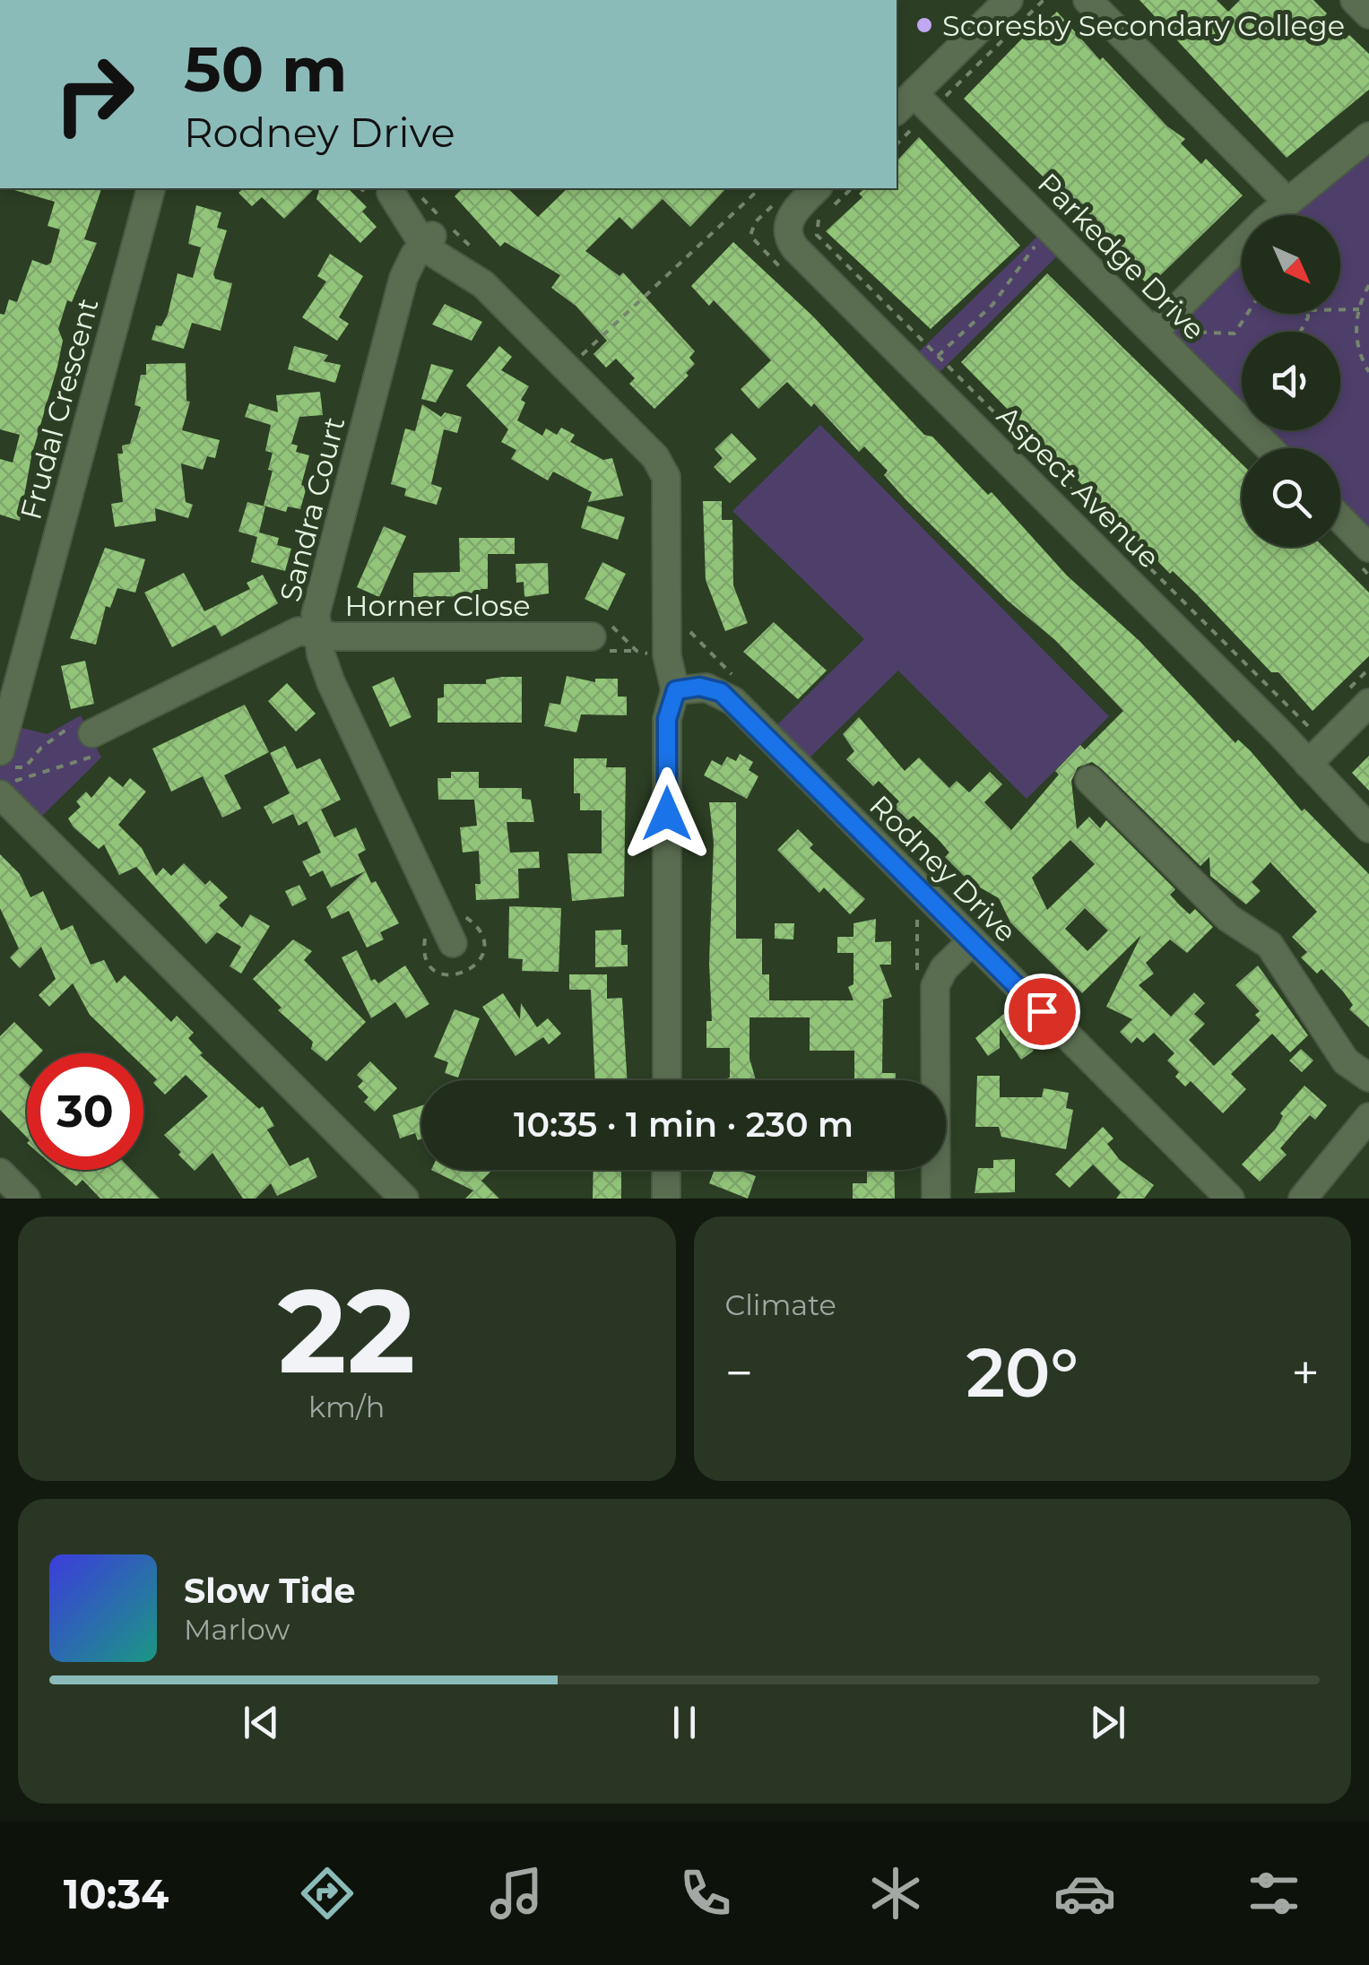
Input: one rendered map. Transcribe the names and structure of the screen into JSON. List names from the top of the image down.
{
  "streets": {
    "street": [
      "Parkedge Drive",
      "Frudal Crescent",
      "Aspect Avenue",
      "Sandra Court",
      "Horner Close",
      "Rodney Drive"
    ]
  },
  "crossings": [
    ["Sandra Court", "Horner Close"]
  ],
  "places": ["Scoresby Secondary College"],
  "north": "bottom right",
  "page": {
    "turn": ["50 m", "Rodney Drive"],
    "limit": "30",
    "trip": "10:35 · 1 min · 230 m",
    "tile": [
      ["22", "km/h"],
      "Climate"
    ],
    "heat": ["−", "20°", "+"],
    "song": ["Slow Tide", "Marlow"],
    "tabs": "10:34"
  }
}
